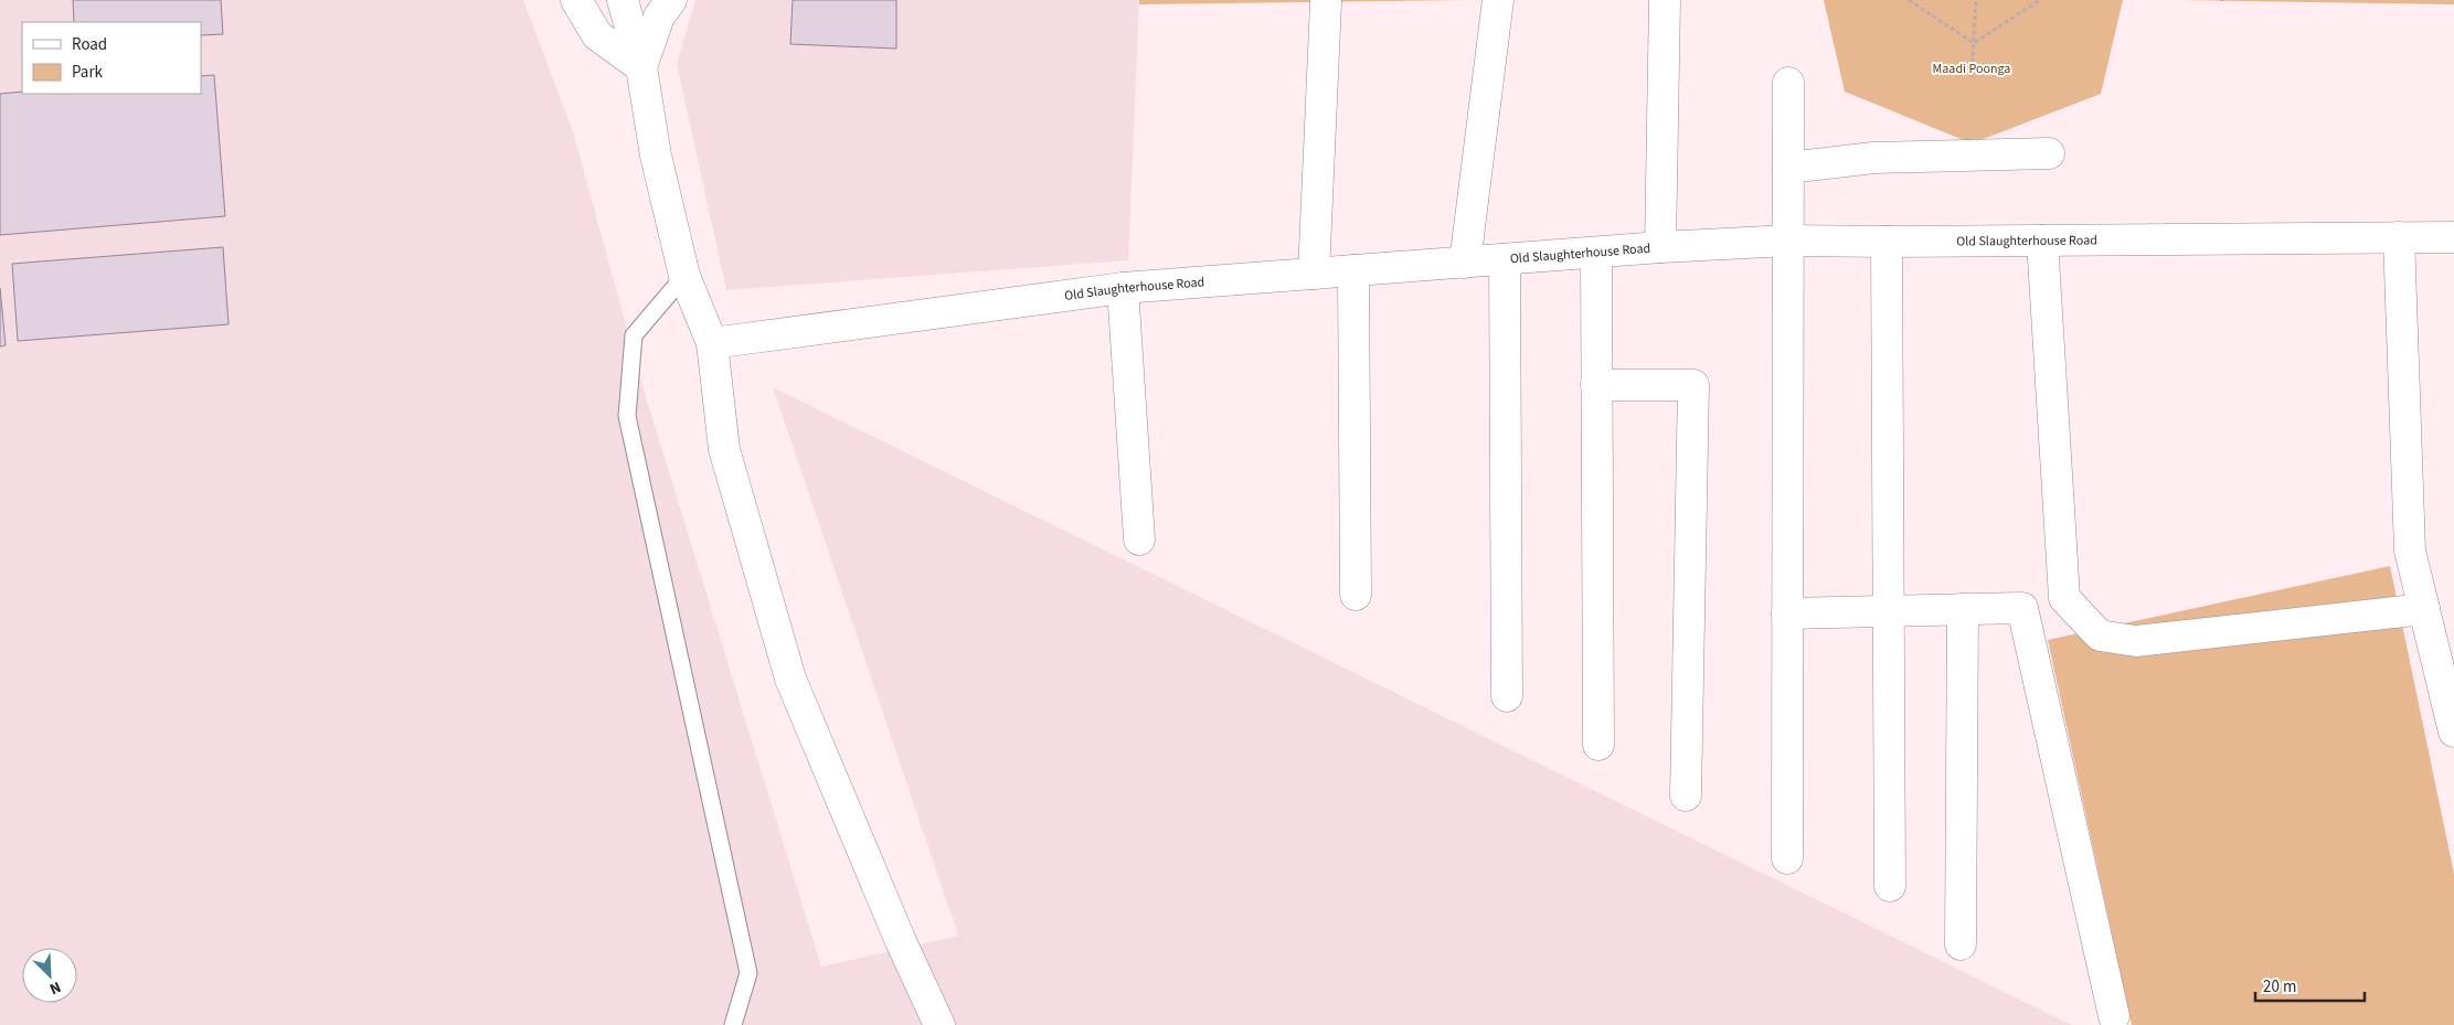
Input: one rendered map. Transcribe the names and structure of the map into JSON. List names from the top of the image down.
{
  "streets": {
    "street": ["Old Slaughterhouse Road"]
  },
  "parks": ["Maadi Poonga"],
  "legend": ["Road", "Park"],
  "scale_bar": "20 m",
  "north": "bottom right"
}
